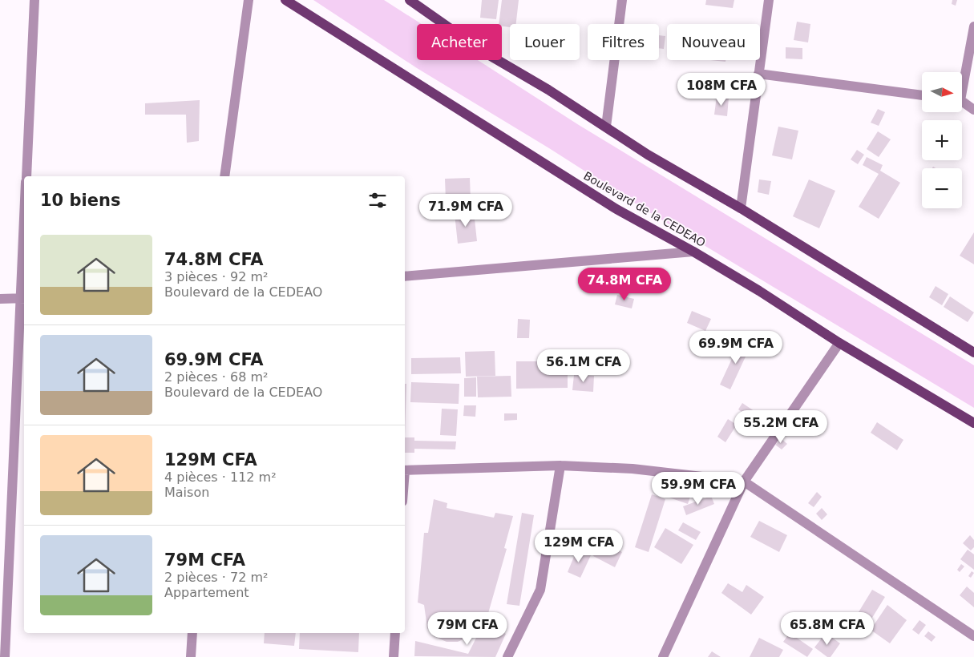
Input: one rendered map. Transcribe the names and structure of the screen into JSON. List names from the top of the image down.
{
  "streets": {
    "main road": ["Boulevard de la CEDEAO"]
  },
  "north": "right",
  "page": {
    "chip": [
      "Acheter",
      "Louer",
      "Filtres",
      "Nouveau"
    ],
    "map_buttons": ["+", "−"],
    "price": [
      "108M CFA",
      "71.9M CFA",
      "74.8M CFA",
      "69.9M CFA",
      "56.1M CFA",
      "55.2M CFA",
      "59.9M CFA",
      "129M CFA",
      "79M CFA",
      "65.8M CFA"
    ],
    "heading": "10 biens",
    "list": [
      {
        "name": "74.8M CFA",
        "note": "3 pièces · 92 m² · Boulevard de la CEDEAO"
      },
      {
        "name": "69.9M CFA",
        "note": "2 pièces · 68 m² · Boulevard de la CEDEAO"
      },
      {
        "name": "129M CFA",
        "note": "4 pièces · 112 m² · Maison"
      },
      {
        "name": "79M CFA",
        "note": "2 pièces · 72 m² · Appartement"
      }
    ]
  }
}
